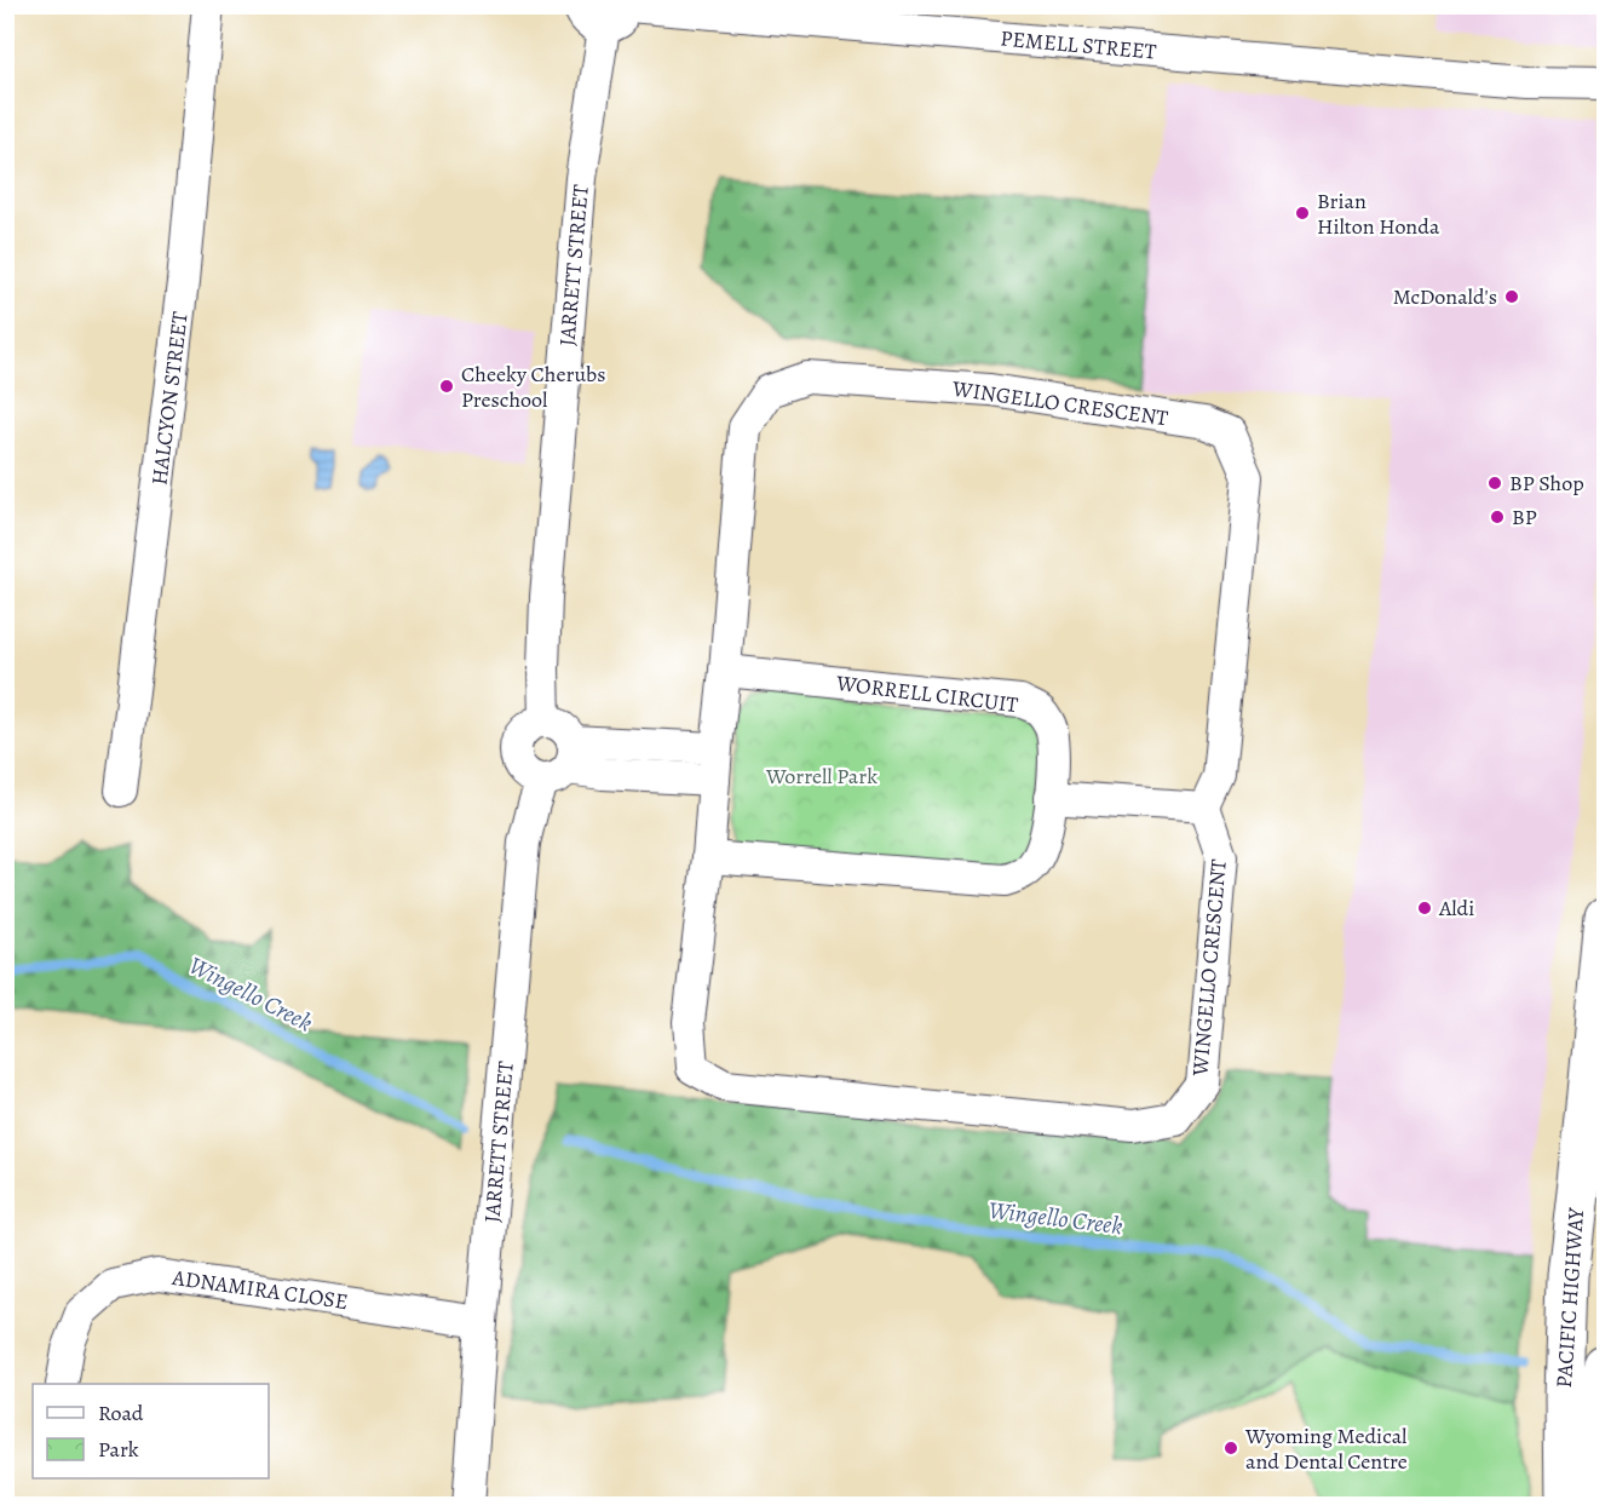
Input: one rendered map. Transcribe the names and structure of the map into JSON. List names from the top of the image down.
{
  "streets": {
    "main road": ["PACIFIC HIGHWAY"],
    "street": [
      "PEMELL STREET",
      "JARRETT STREET",
      "HALCYON STREET",
      "WINGELLO CRESCENT",
      "WORRELL CIRCUIT",
      "ADNAMIRA CLOSE"
    ]
  },
  "crossings": [
    ["JARRETT STREET", "ADNAMIRA CLOSE"],
    ["WINGELLO CRESCENT", "WORRELL CIRCUIT"]
  ],
  "water": ["Wingello Creek"],
  "parks": ["Worrell Park"],
  "places": [
    "Brian Hilton Honda",
    "McDonald's",
    "Cheeky Cherubs Preschool",
    "BP Shop",
    "BP",
    "Aldi",
    "Wyoming Medical and Dental Centre"
  ],
  "legend": ["Road", "Park"]
}
